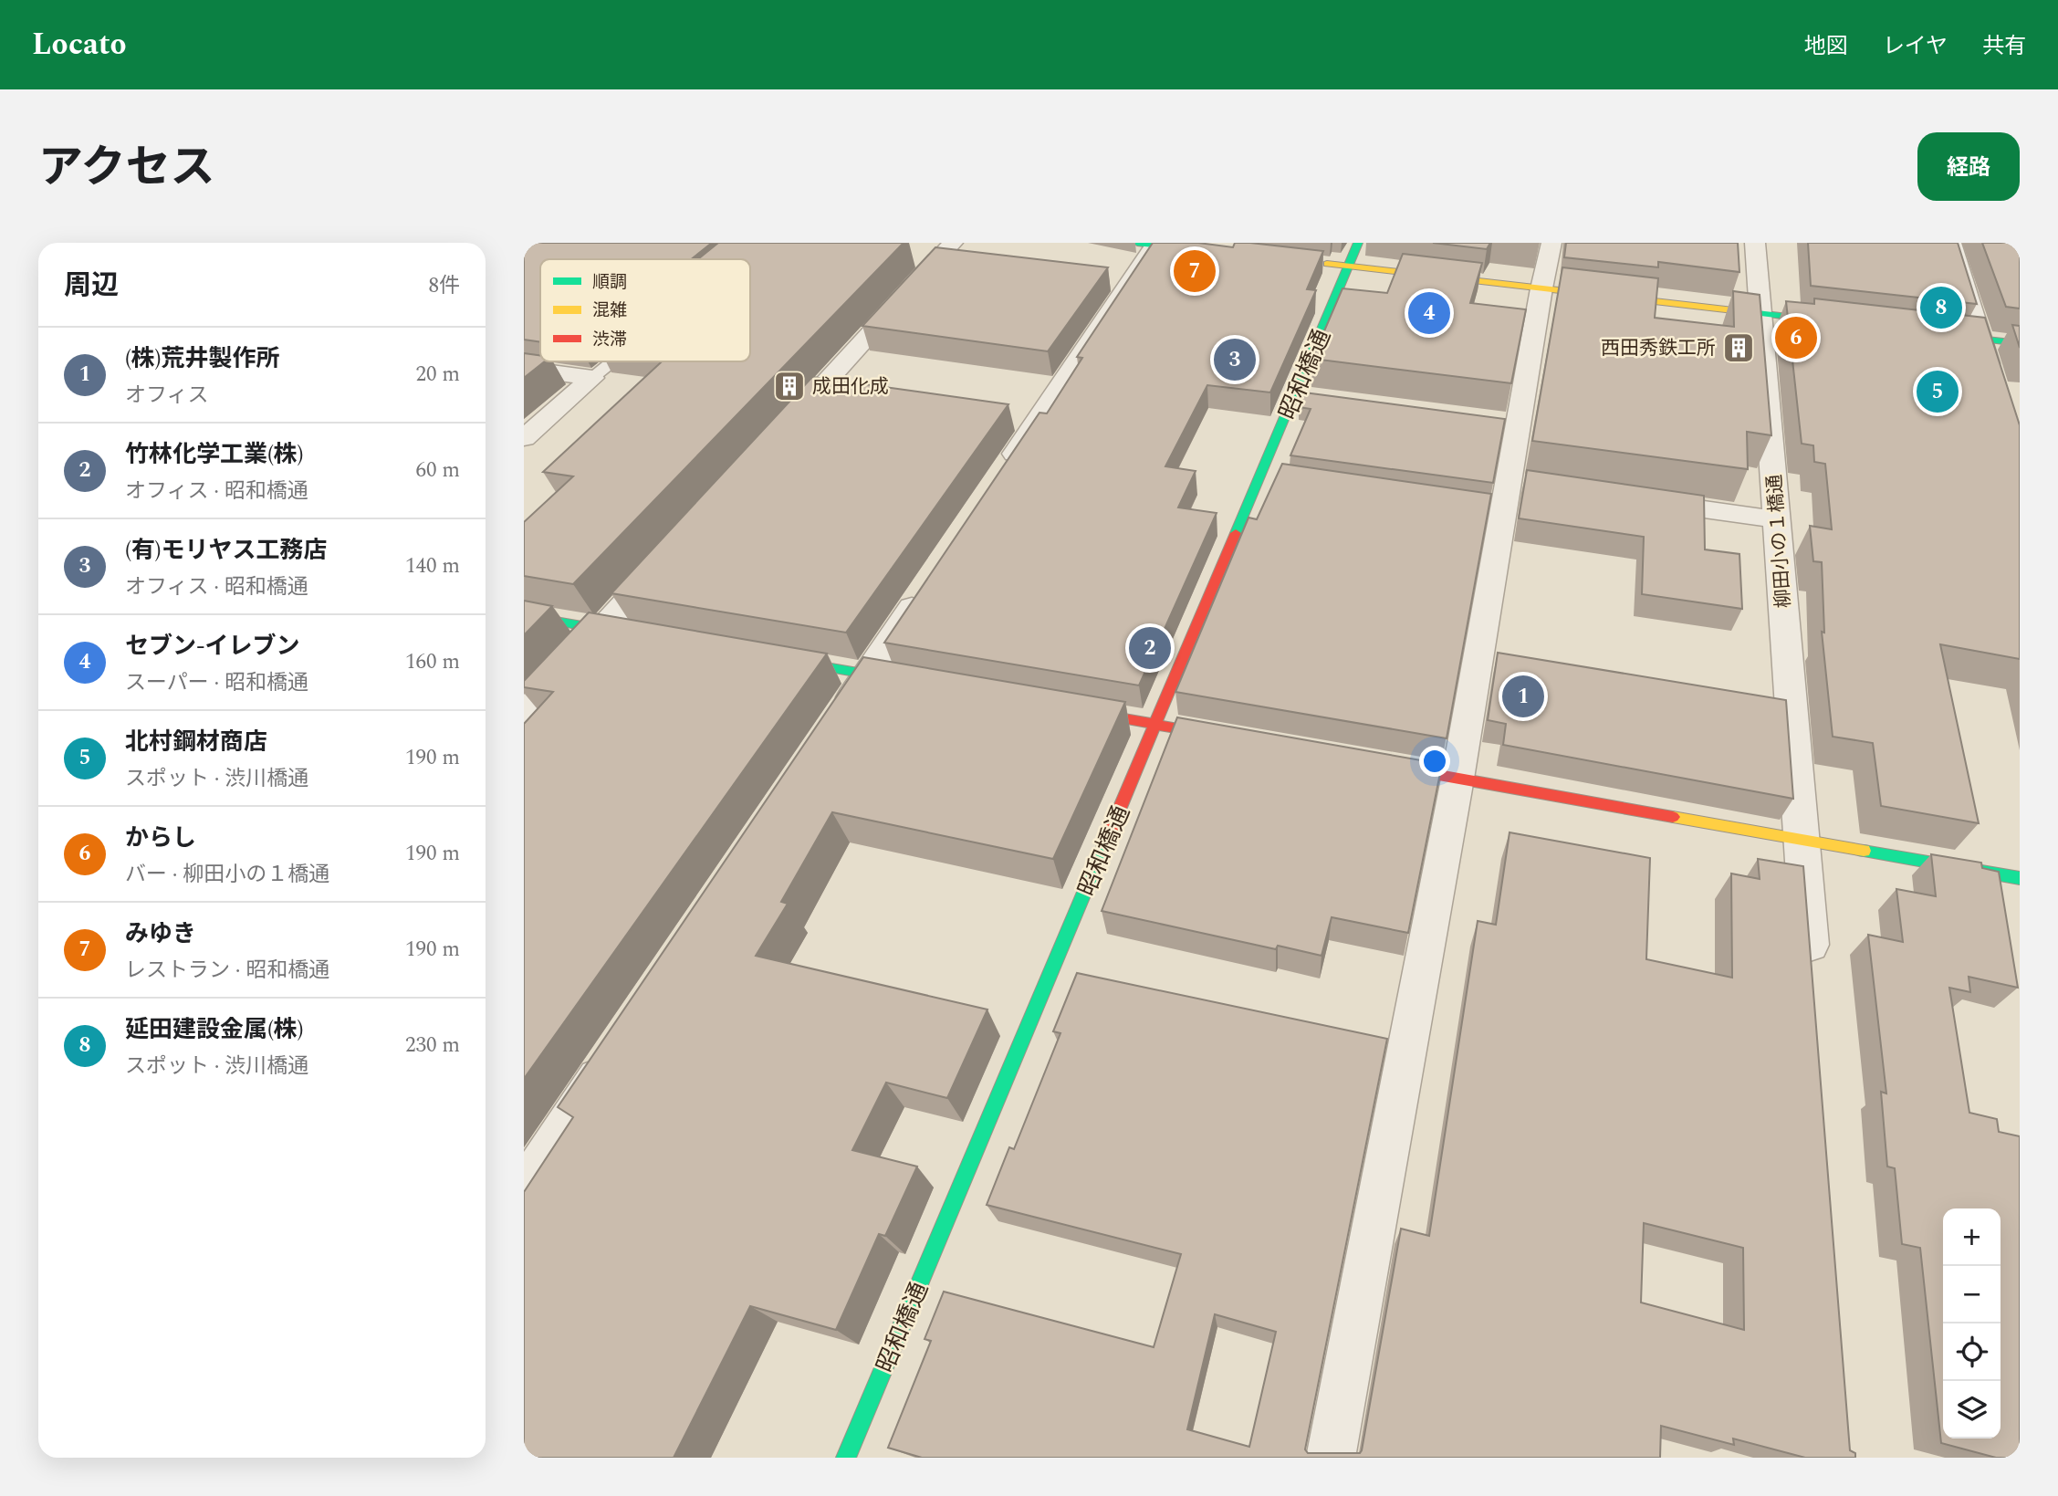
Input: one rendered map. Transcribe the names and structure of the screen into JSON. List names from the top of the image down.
{
  "streets": {
    "street": ["昭和橋通", "柳田小の１橋通"]
  },
  "places": {
    "building": ["西田秀鉄工所", "成田化成"]
  },
  "legend": ["順調", "混雑", "渋滞"],
  "page": {
    "header": "Locato",
    "nav": ["地図", "レイヤ", "共有"],
    "title": "アクセス",
    "buttons": "経路",
    "heading": ["周辺", "8件"],
    "pins": [
      "7",
      "8",
      "4",
      "6",
      "3",
      "5",
      "2",
      "1"
    ],
    "list": [
      {
        "mark": "1",
        "name": "(株)荒井製作所",
        "note": "オフィス",
        "value": "20 m"
      },
      {
        "mark": "2",
        "name": "竹林化学工業(株)",
        "note": "オフィス · 昭和橋通",
        "value": "60 m"
      },
      {
        "mark": "3",
        "name": "(有)モリヤス工務店",
        "note": "オフィス · 昭和橋通",
        "value": "140 m"
      },
      {
        "mark": "4",
        "name": "セブン-イレブン",
        "note": "スーパー · 昭和橋通",
        "value": "160 m"
      },
      {
        "mark": "5",
        "name": "北村鋼材商店",
        "note": "スポット · 渋川橋通",
        "value": "190 m"
      },
      {
        "mark": "6",
        "name": "からし",
        "note": "バー · 柳田小の１橋通",
        "value": "190 m"
      },
      {
        "mark": "7",
        "name": "みゆき",
        "note": "レストラン · 昭和橋通",
        "value": "190 m"
      },
      {
        "mark": "8",
        "name": "延田建設金属(株)",
        "note": "スポット · 渋川橋通",
        "value": "230 m"
      }
    ],
    "map_buttons": ["+", "−"]
  }
}
